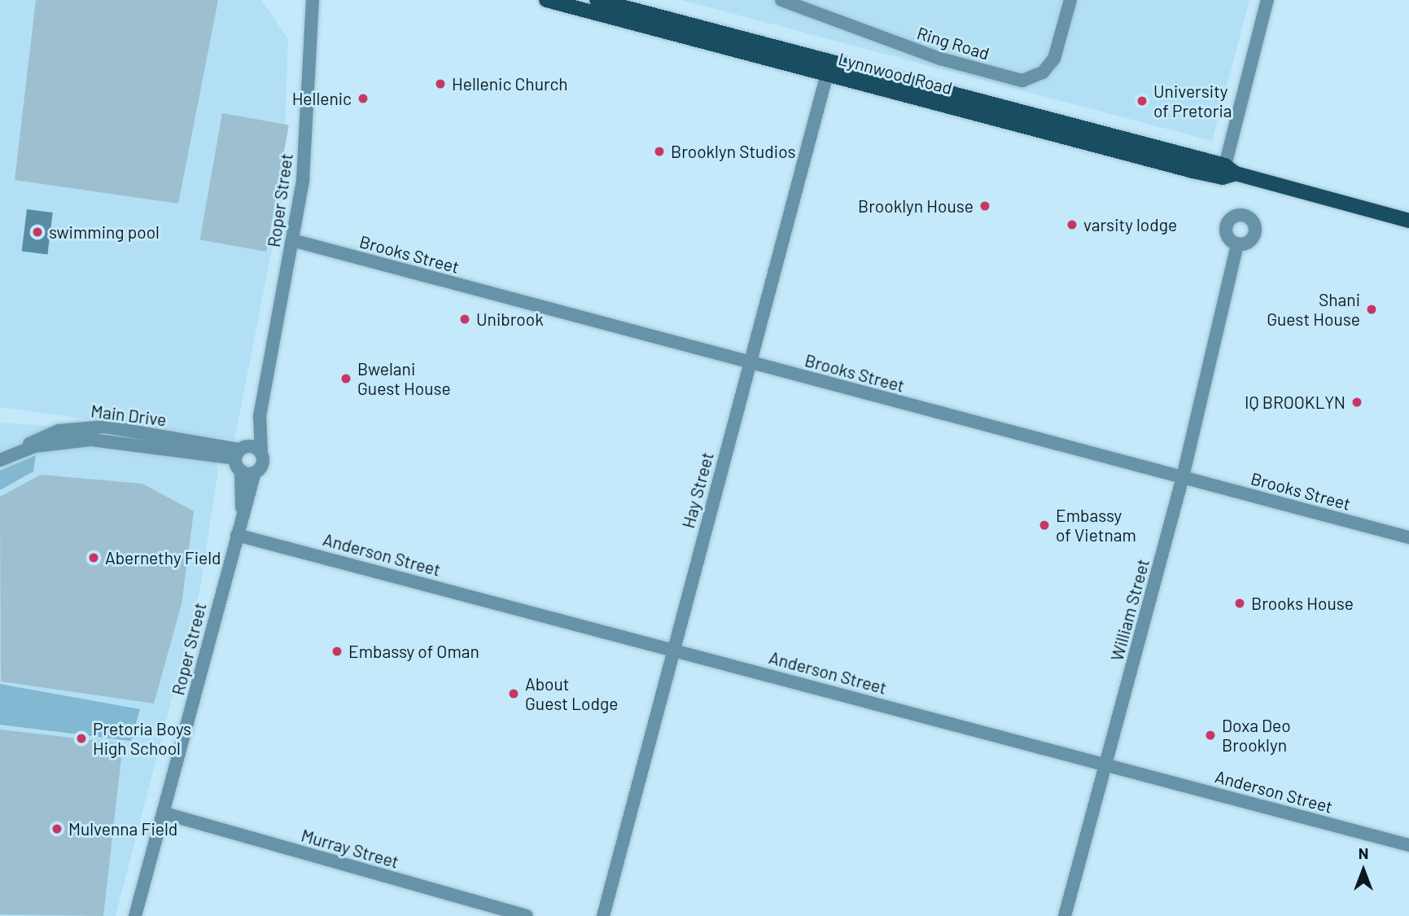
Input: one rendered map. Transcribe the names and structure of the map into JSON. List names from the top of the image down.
{
  "streets": {
    "main road": ["Lynnwood Road"],
    "street": [
      "Ring Road",
      "Roper Street",
      "Brooks Street",
      "Main Drive",
      "Hay Street",
      "Anderson Street",
      "William Street",
      "Murray Street"
    ]
  },
  "crossings": [
    ["Lynnwood Road", "Hay Street"],
    ["Roper Street", "Brooks Street"],
    ["Roper Street", "Main Drive"],
    ["Roper Street", "Anderson Street"],
    ["Roper Street", "Murray Street"],
    ["Brooks Street", "Hay Street"],
    ["Brooks Street", "William Street"],
    ["Hay Street", "Anderson Street"],
    ["Anderson Street", "William Street"]
  ],
  "places": [
    "Hellenic Church",
    "Hellenic",
    "University of Pretoria",
    "Brooklyn Studios",
    "Brooklyn House",
    "varsity lodge",
    "swimming pool",
    "Shani Guest House",
    "Unibrook",
    "Bwelani Guest House",
    "IQ BROOKLYN",
    "Embassy of Vietnam",
    "Abernethy Field",
    "Brooks House",
    "Embassy of Oman",
    "About Guest Lodge",
    "Doxa Deo Brooklyn",
    "Pretoria Boys High School",
    "Mulvenna Field"
  ],
  "north": "top"
}
